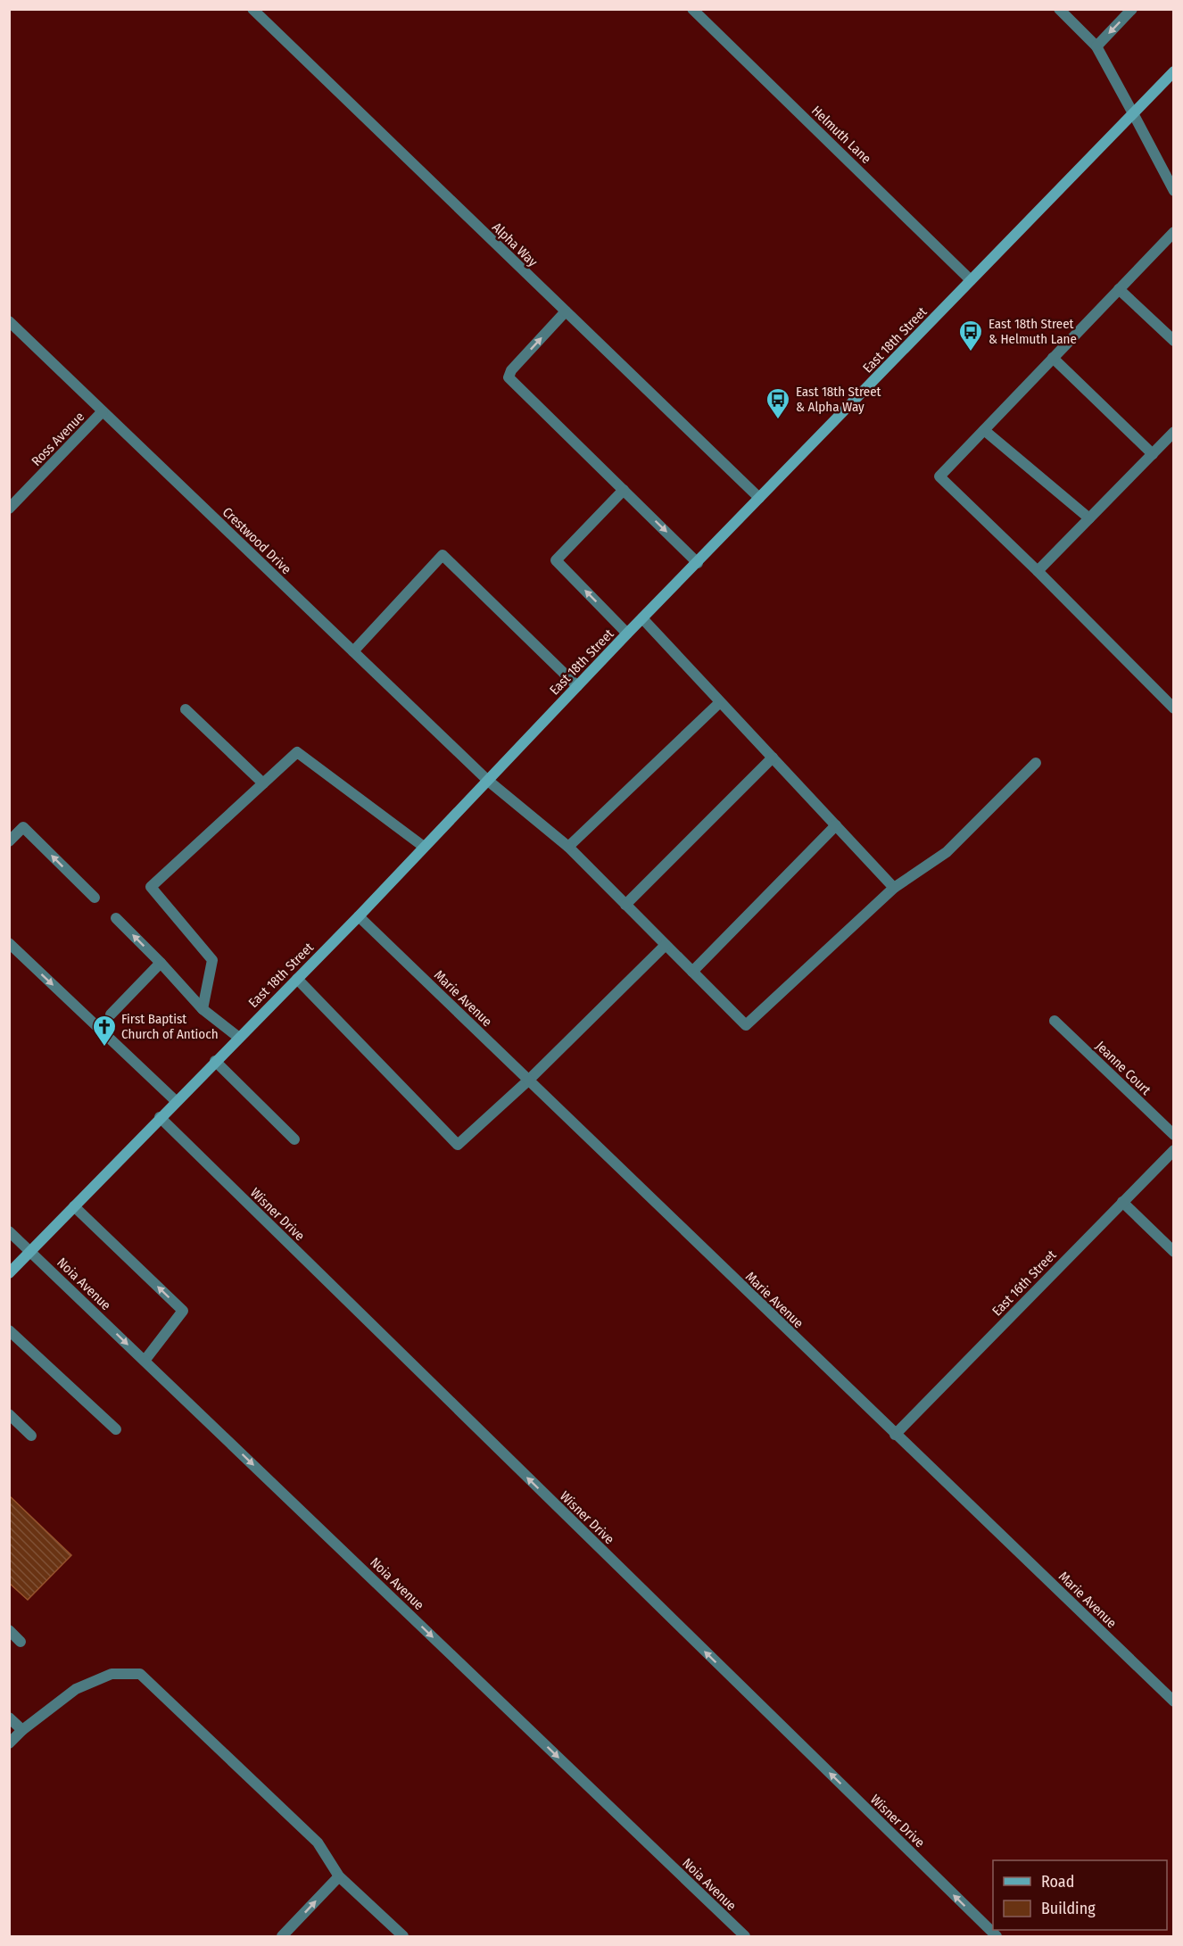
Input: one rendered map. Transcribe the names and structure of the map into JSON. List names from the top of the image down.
{
  "streets": {
    "main road": ["East 18th Street"],
    "street": [
      "Helmuth Lane",
      "Alpha Way",
      "Ross Avenue",
      "Crestwood Drive",
      "Marie Avenue",
      "Jeanne Court",
      "Wisner Drive",
      "East 16th Street",
      "Noia Avenue"
    ]
  },
  "crossings": [
    ["Helmuth Lane", "East 18th Street"],
    ["Alpha Way", "East 18th Street"],
    ["East 18th Street", "Crestwood Drive"],
    ["East 18th Street", "Marie Avenue"],
    ["East 18th Street", "Wisner Drive"],
    ["East 18th Street", "Noia Avenue"],
    ["Ross Avenue", "Crestwood Drive"],
    ["Marie Avenue", "East 16th Street"]
  ],
  "one_way": ["Wisner Drive", "Noia Avenue"],
  "places": {
    "bus stop": ["East 18th Street & Helmuth Lane", "East 18th Street & Alpha Way"],
    "church": ["First Baptist Church of Antioch"]
  },
  "legend": ["Road", "Building"]
}
